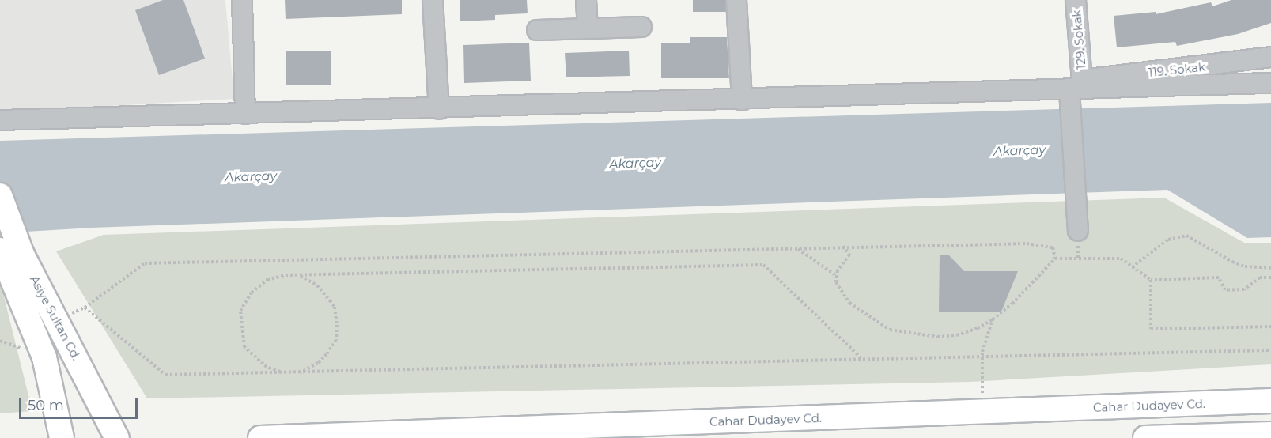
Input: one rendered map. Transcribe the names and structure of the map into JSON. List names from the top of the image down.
{
  "streets": {
    "main road": ["Asiye Sultan Cd.", "Cahar Dudayev Cd."],
    "street": ["129. Sokak", "119. Sokak"]
  },
  "crossings": [
    ["129. Sokak", "119. Sokak"]
  ],
  "water": ["Akarçay"],
  "scale_bar": "50 m"
}
